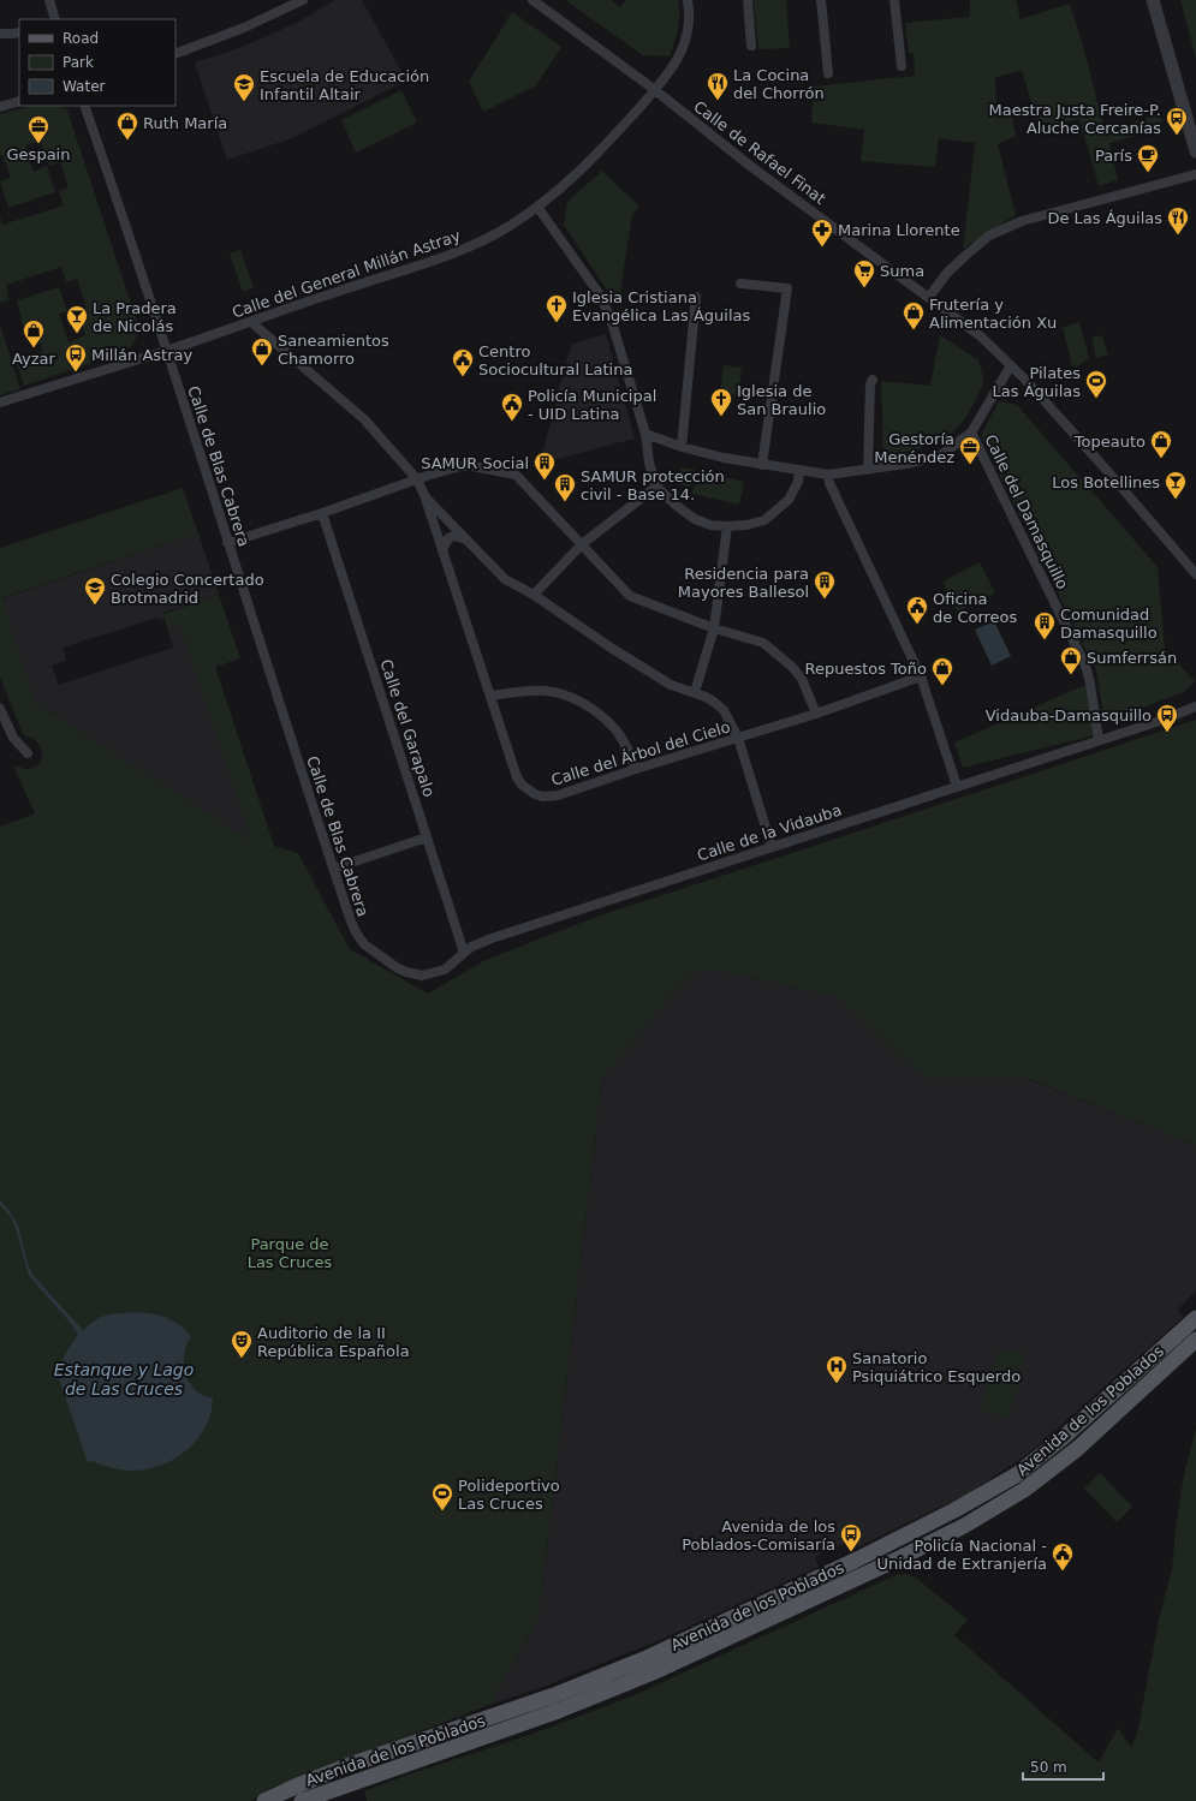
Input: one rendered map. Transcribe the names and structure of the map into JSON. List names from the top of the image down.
{
  "streets": {
    "main road": ["Avenida de los Poblados"],
    "street": [
      "Calle de Rafael Finat",
      "Calle del General Millán Astray",
      "Calle de Blas Cabrera",
      "Calle del Damasquillo",
      "Calle del Garapalo",
      "Calle del Árbol del Cielo",
      "Calle de la Vidauba"
    ]
  },
  "crossings": [
    ["Calle de Rafael Finat", "Calle del General Millán Astray"],
    ["Calle del General Millán Astray", "Calle de Blas Cabrera"],
    ["Calle de Blas Cabrera", "Calle de la Vidauba"],
    ["Calle del Damasquillo", "Calle de la Vidauba"],
    ["Calle del Garapalo", "Calle de la Vidauba"]
  ],
  "water": ["Estanque y Lago de Las Cruces"],
  "parks": ["Parque de Las Cruces"],
  "places": {
    "restaurant": ["La Cocina del Chorrón", "De Las Águilas"],
    "school or university": ["Escuela de Educación Infantil Altair", "Colegio Concertado Brotmadrid"],
    "bus stop": [
      "Maestra Justa Freire-P. Aluche Cercanías",
      "Millán Astray",
      "Vidauba-Damasquillo",
      "Avenida de los Poblados-Comisaría"
    ],
    "shop": [
      "Ruth María",
      "Frutería y Alimentación Xu",
      "Ayzar",
      "Saneamientos Chamorro",
      "Topeauto",
      "Sumferrsán",
      "Repuestos Toño"
    ],
    "office": ["Gespain", "Gestoría Menéndez"],
    "cafe": ["París"],
    "pharmacy": ["Marina Llorente"],
    "supermarket": ["Suma"],
    "church": ["Iglesia Cristiana Evangélica Las Águilas", "Iglesia de San Braulio"],
    "bar": ["La Pradera de Nicolás", "Los Botellines"],
    "public building": [
      "Centro Sociocultural Latina",
      "Policía Municipal - UID Latina",
      "Oficina de Correos",
      "Policía Nacional - Unidad de Extranjería"
    ],
    "sports": ["Pilates Las Águilas", "Polideportivo Las Cruces"],
    "building": [
      "SAMUR Social",
      "SAMUR protección civil - Base 14.",
      "Residencia para Mayores Ballesol",
      "Comunidad Damasquillo"
    ],
    "theatre": ["Auditorio de la II República Española"],
    "hospital": ["Sanatorio Psiquiátrico Esquerdo"]
  },
  "legend": ["Road", "Park", "Water"],
  "scale_bar": "50 m"
}
